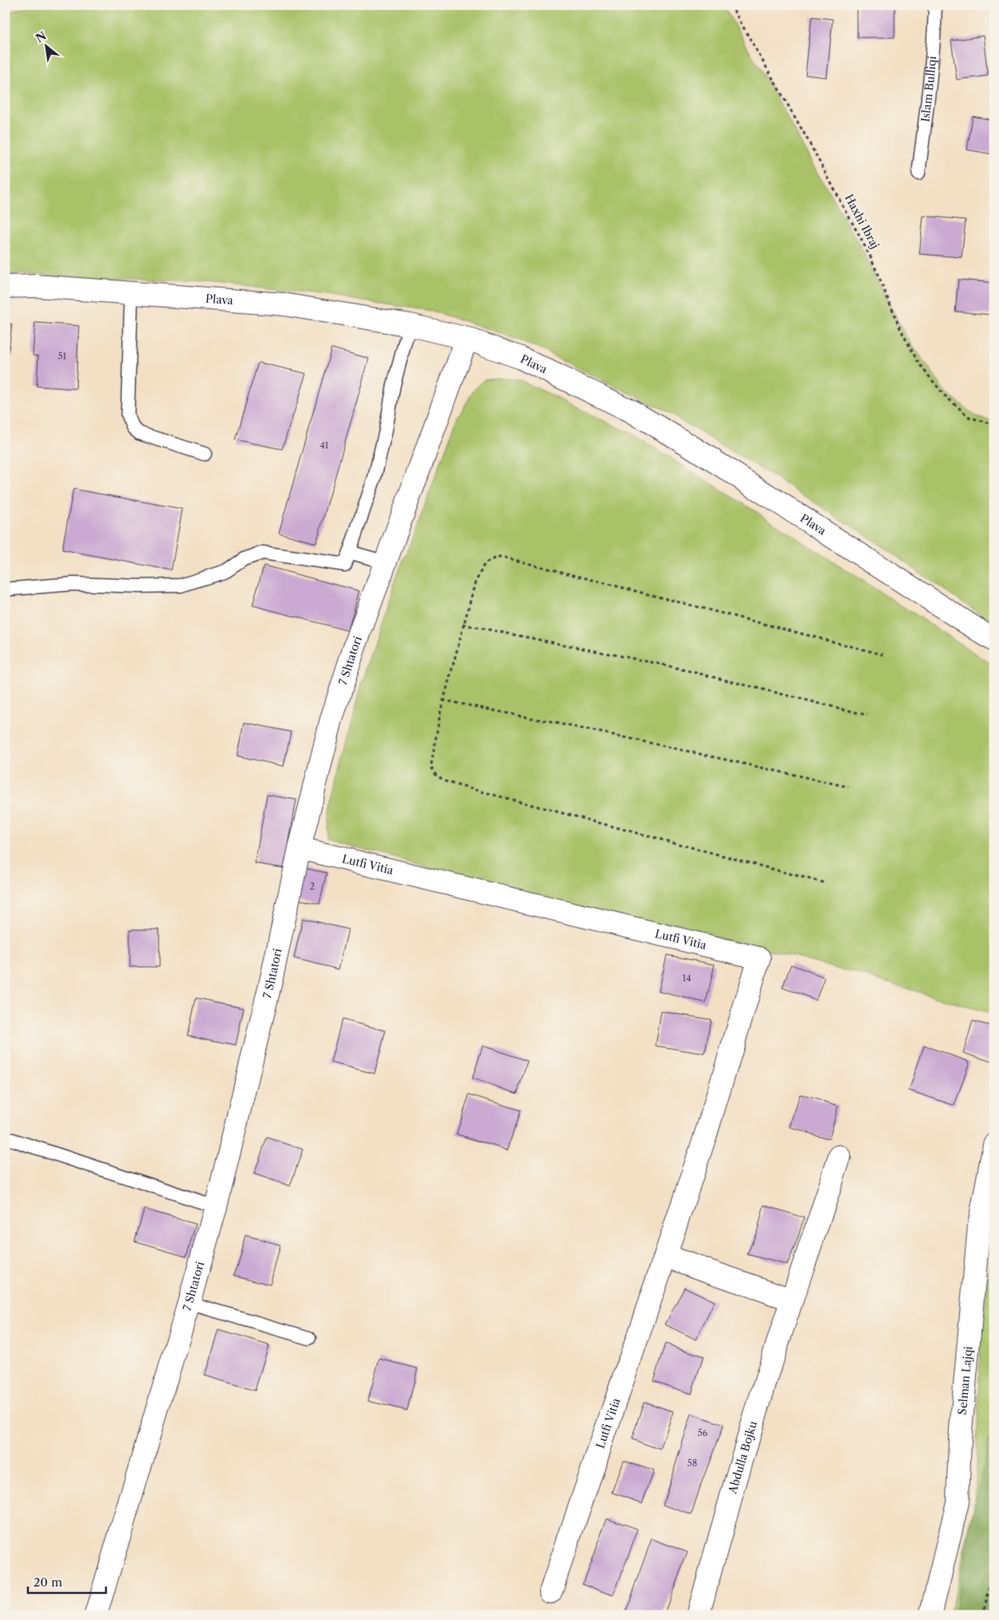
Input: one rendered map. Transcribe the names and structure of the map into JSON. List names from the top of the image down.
{
  "streets": {
    "street": [
      "Plava",
      "7 Shtatori",
      "Lutfi Vitia",
      "Selman Lajqi",
      "Abdulla Bojku"
    ],
    "lane": ["Islam Bulliqi"],
    "path": ["Haxhi Ibraj"]
  },
  "crossings": [
    ["Plava", "7 Shtatori"],
    ["7 Shtatori", "Lutfi Vitia"]
  ],
  "house_numbers": [
    "51",
    "41",
    "2",
    "14",
    "56",
    "58"
  ],
  "scale_bar": "20 m",
  "north": "top left"
}
